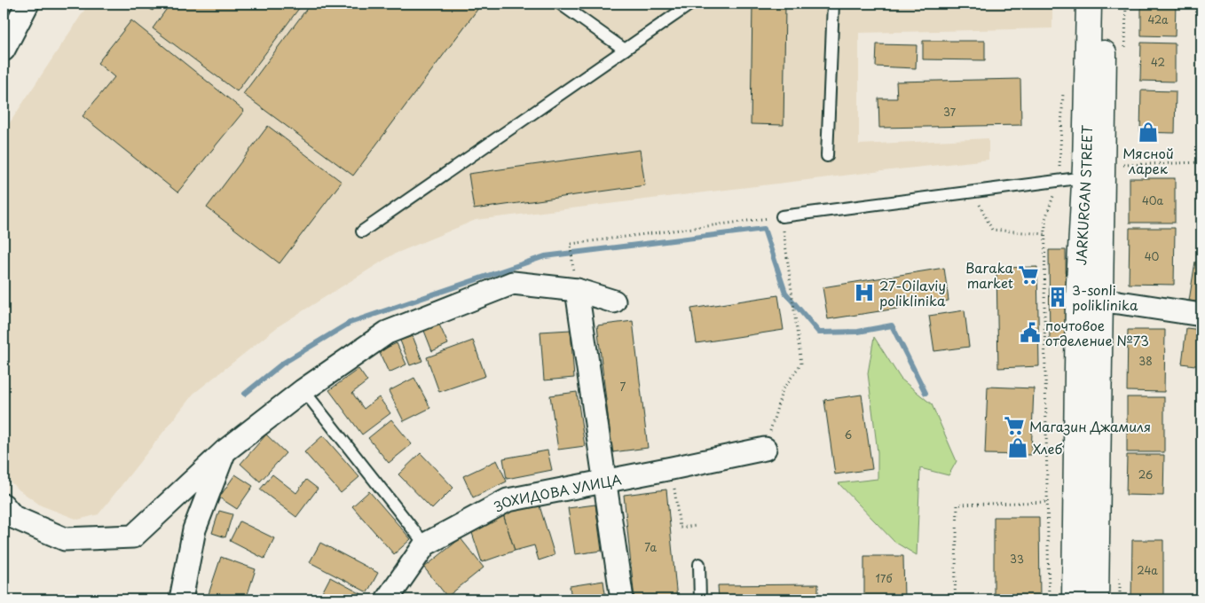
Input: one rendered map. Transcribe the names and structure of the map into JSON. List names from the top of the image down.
{
  "streets": {
    "main road": ["JARKURGAN STREET"],
    "street": ["ЗОХИДОВА УЛИЦА"]
  },
  "places": {
    "shop": ["Мясной ларек", "Хлеб"],
    "supermarket": ["Baraka market", "Магазин Джамиля"],
    "hospital": ["27-Oilaviy poliklinika"],
    "building": ["3-sonli poliklinika"],
    "public building": ["почтовое отделение №73"]
  },
  "house_numbers": [
    "42a",
    "42",
    "37",
    "40a",
    "40",
    "38",
    "7",
    "6",
    "26",
    "7а",
    "33",
    "24a",
    "17б"
  ]
}
